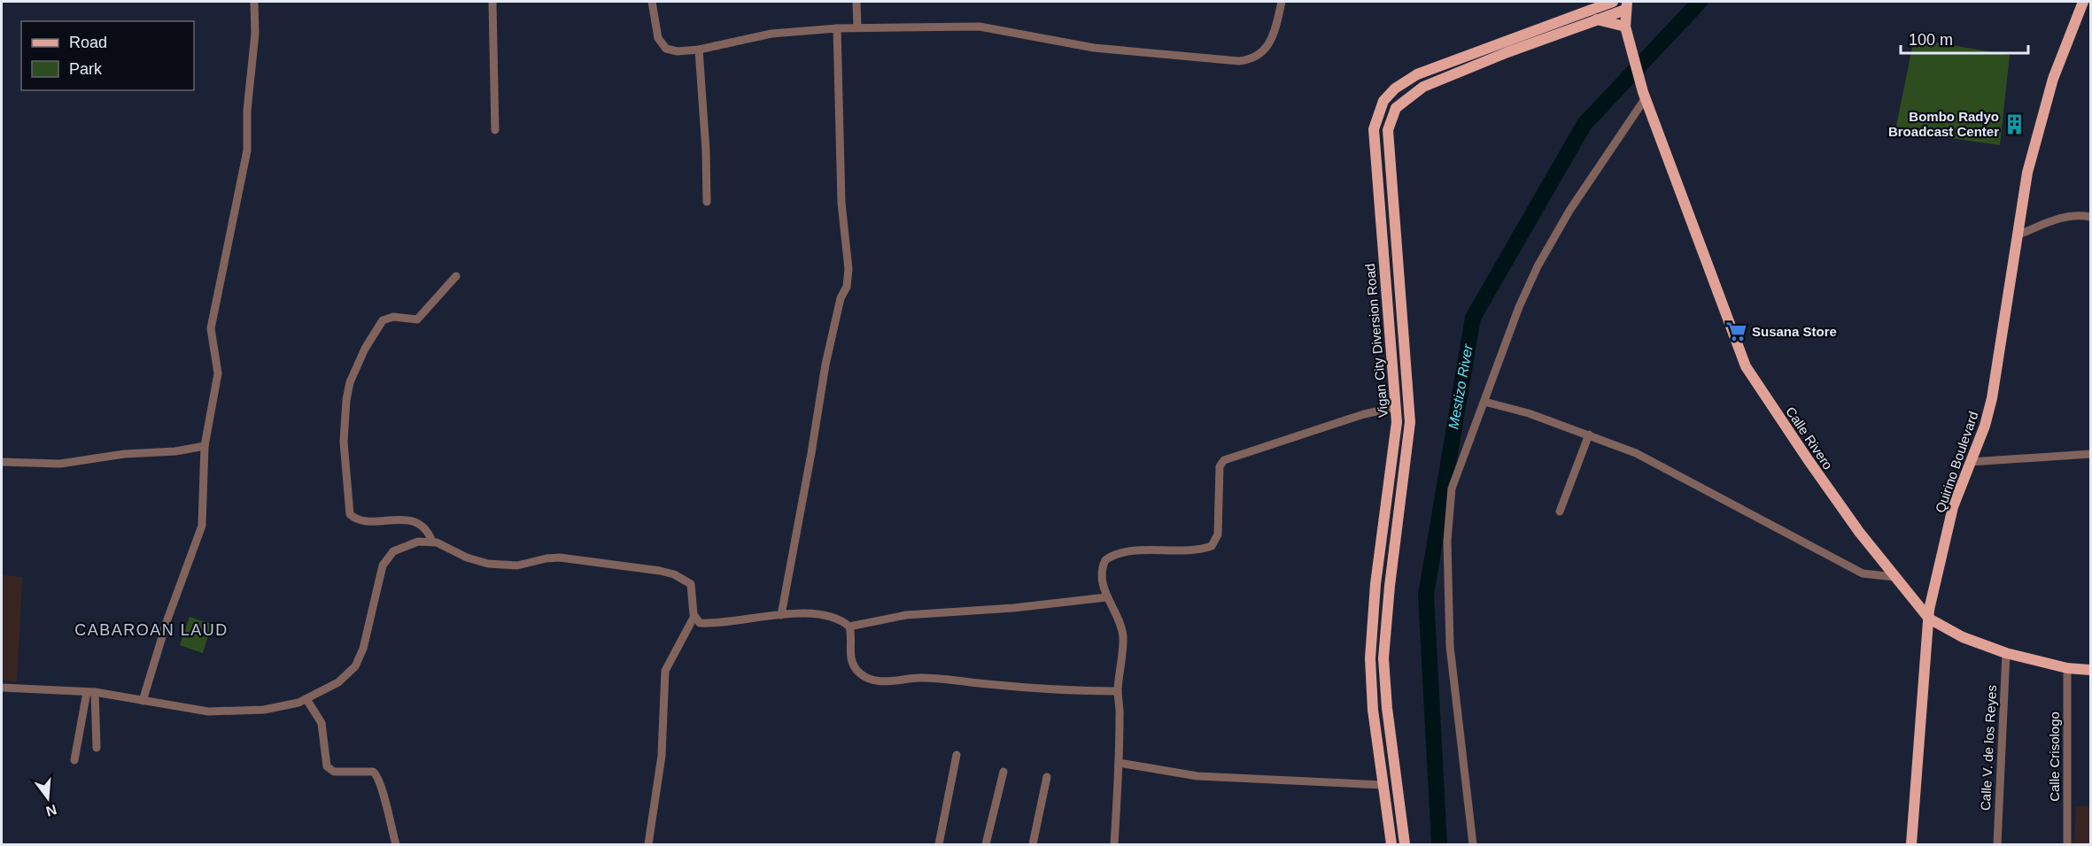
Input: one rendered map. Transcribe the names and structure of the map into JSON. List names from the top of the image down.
{
  "streets": {
    "main road": ["Vigan City Diversion Road", "Calle Rivero", "Quirino Boulevard"],
    "street": ["Calle V. de los Reyes", "Calle Crisologo"]
  },
  "crossings": [
    ["Vigan City Diversion Road", "Calle Rivero"],
    ["Calle Rivero", "Quirino Boulevard"],
    ["Calle Rivero", "Calle V. de los Reyes"],
    ["Calle Rivero", "Calle Crisologo"]
  ],
  "districts": ["CABAROAN LAUD"],
  "water": ["Mestizo River"],
  "places": {
    "building": ["Bombo Radyo Broadcast Center"],
    "supermarket": ["Susana Store"]
  },
  "legend": ["Road", "Park"],
  "scale_bar": "100 m",
  "north": "bottom"
}
